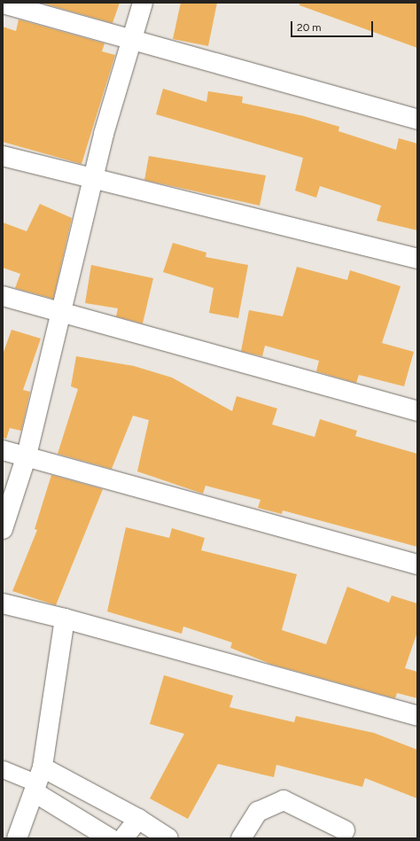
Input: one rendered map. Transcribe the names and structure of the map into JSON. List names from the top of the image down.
{
  "scale_bar": "20 m"
}
